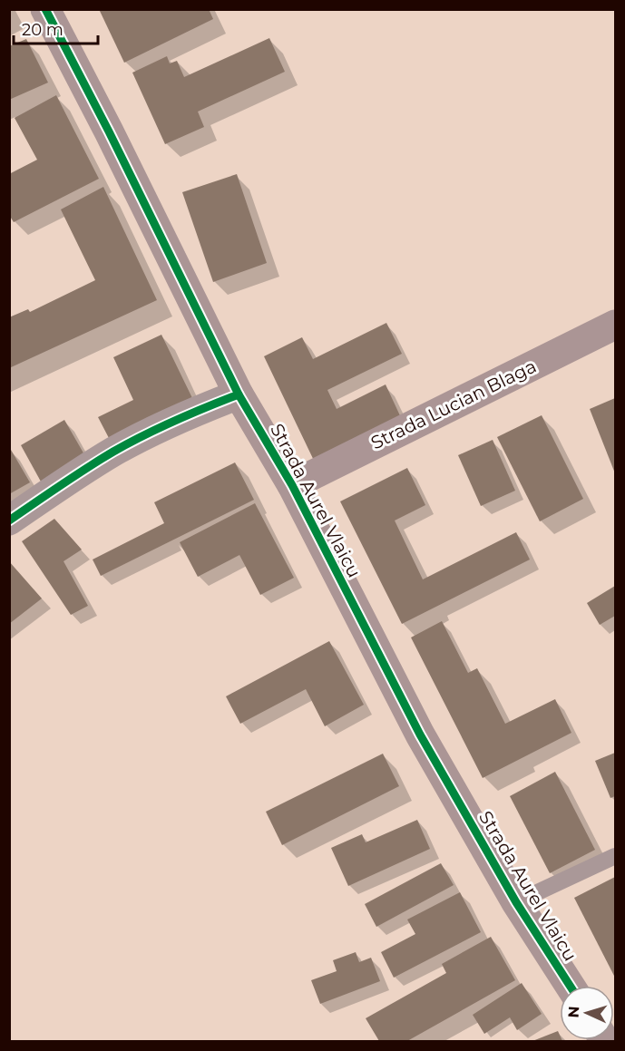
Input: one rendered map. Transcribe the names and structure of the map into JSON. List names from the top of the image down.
{
  "streets": {
    "street": ["Strada Lucian Blaga", "Strada Aurel Vlaicu"]
  },
  "crossings": [
    ["Strada Lucian Blaga", "Strada Aurel Vlaicu"]
  ],
  "scale_bar": "20 m",
  "north": "left"
}
